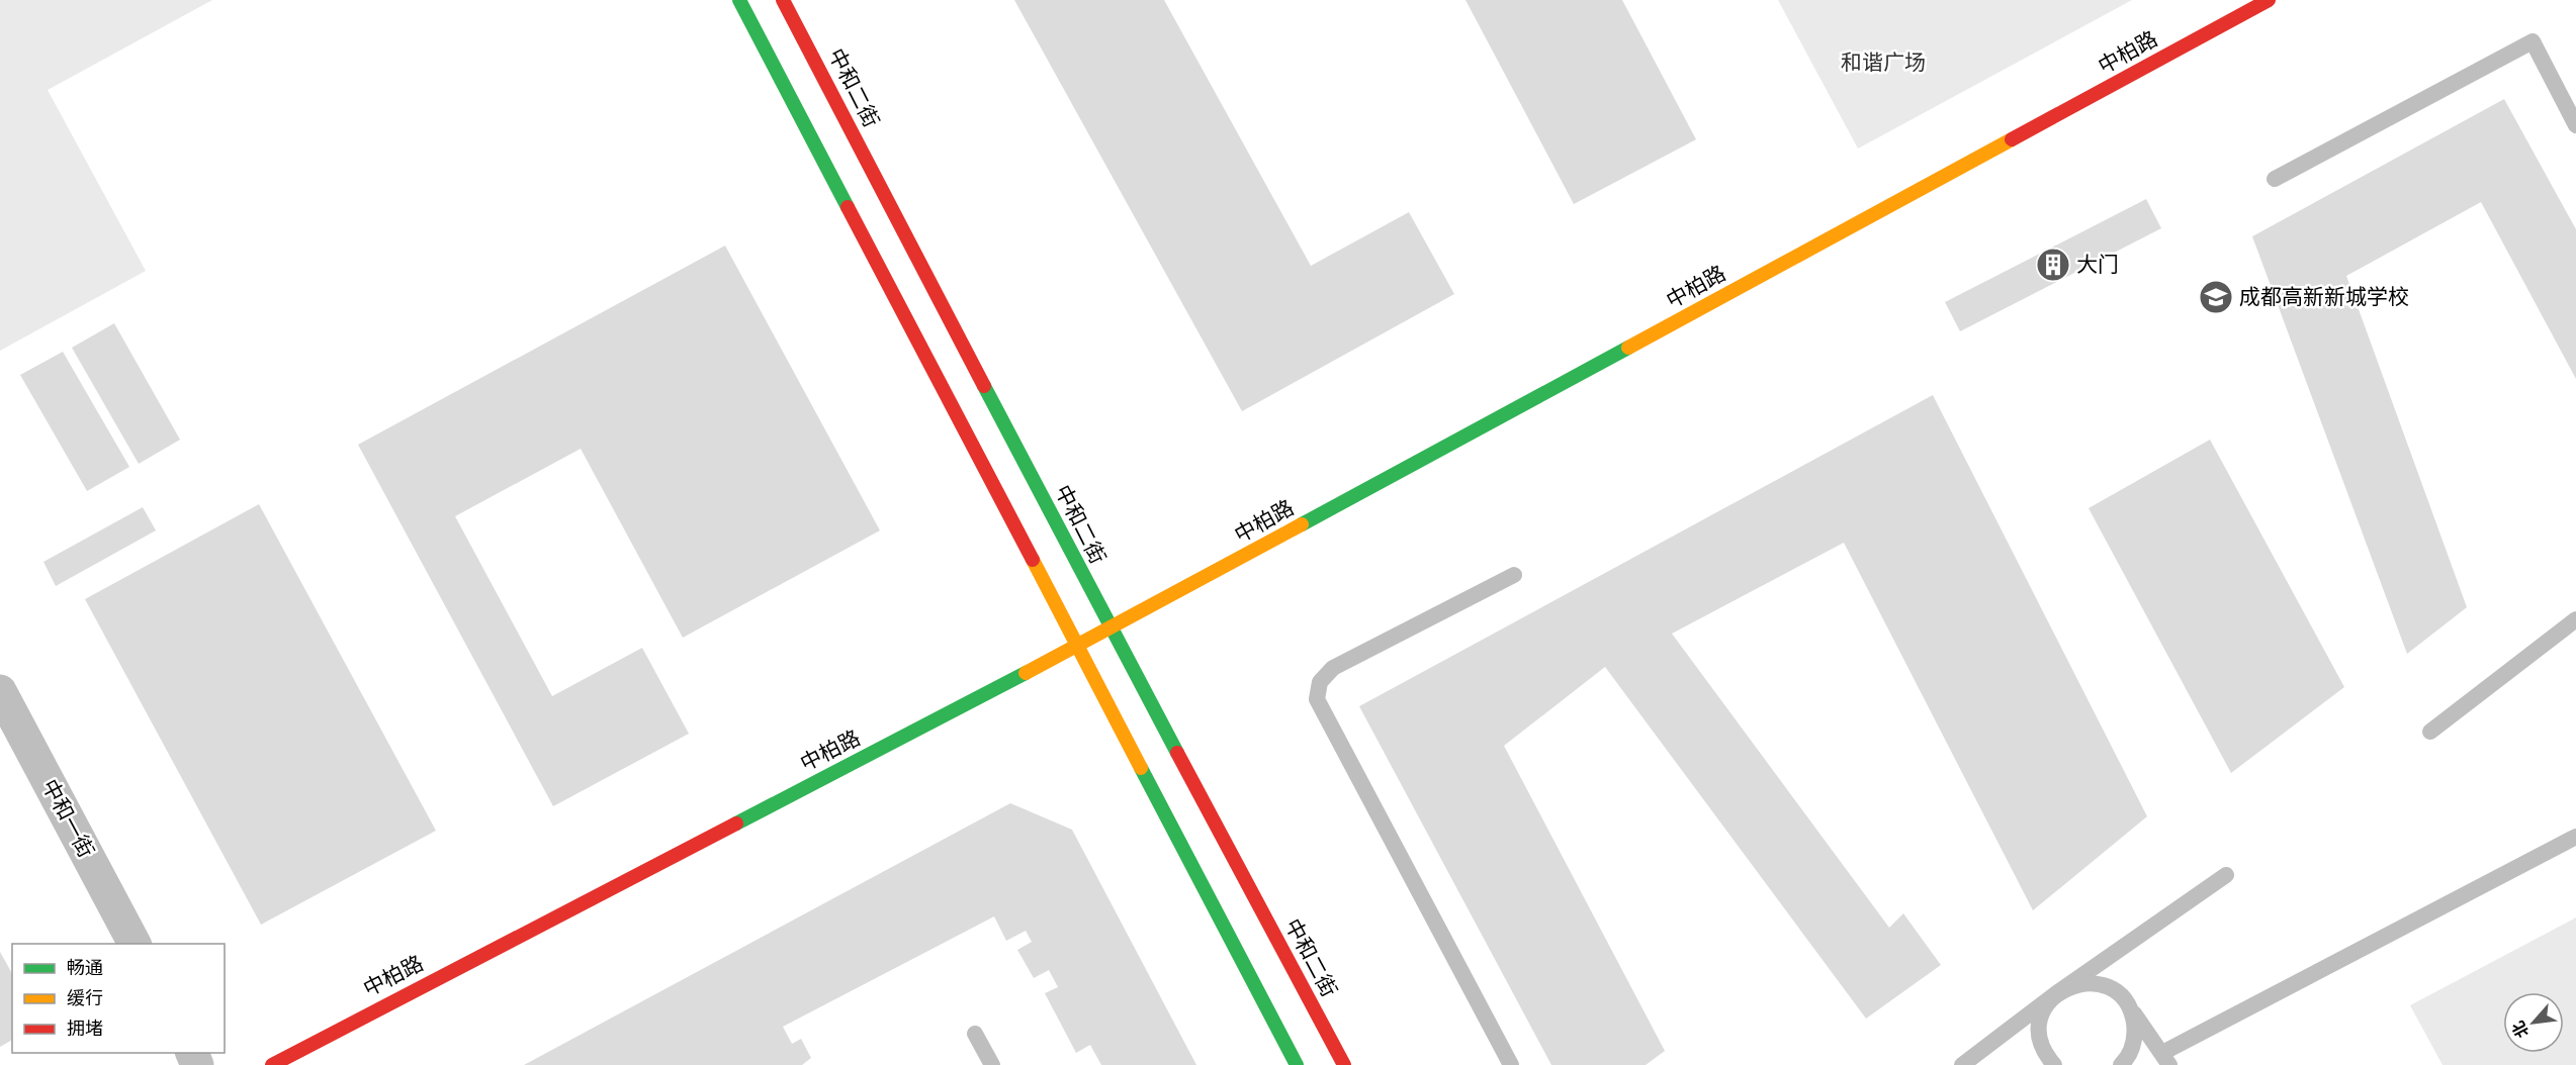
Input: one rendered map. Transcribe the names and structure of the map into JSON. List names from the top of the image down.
{
  "streets": {
    "street": ["中柏路", "中和二街", "中和一街"]
  },
  "crossings": [
    ["中柏路", "中和二街"]
  ],
  "parks": ["和谐广场"],
  "places": {
    "building": ["大门"],
    "school or university": ["成都高新新城学校"]
  },
  "legend": ["畅通", "缓行", "拥堵"],
  "north": "bottom left"
}
